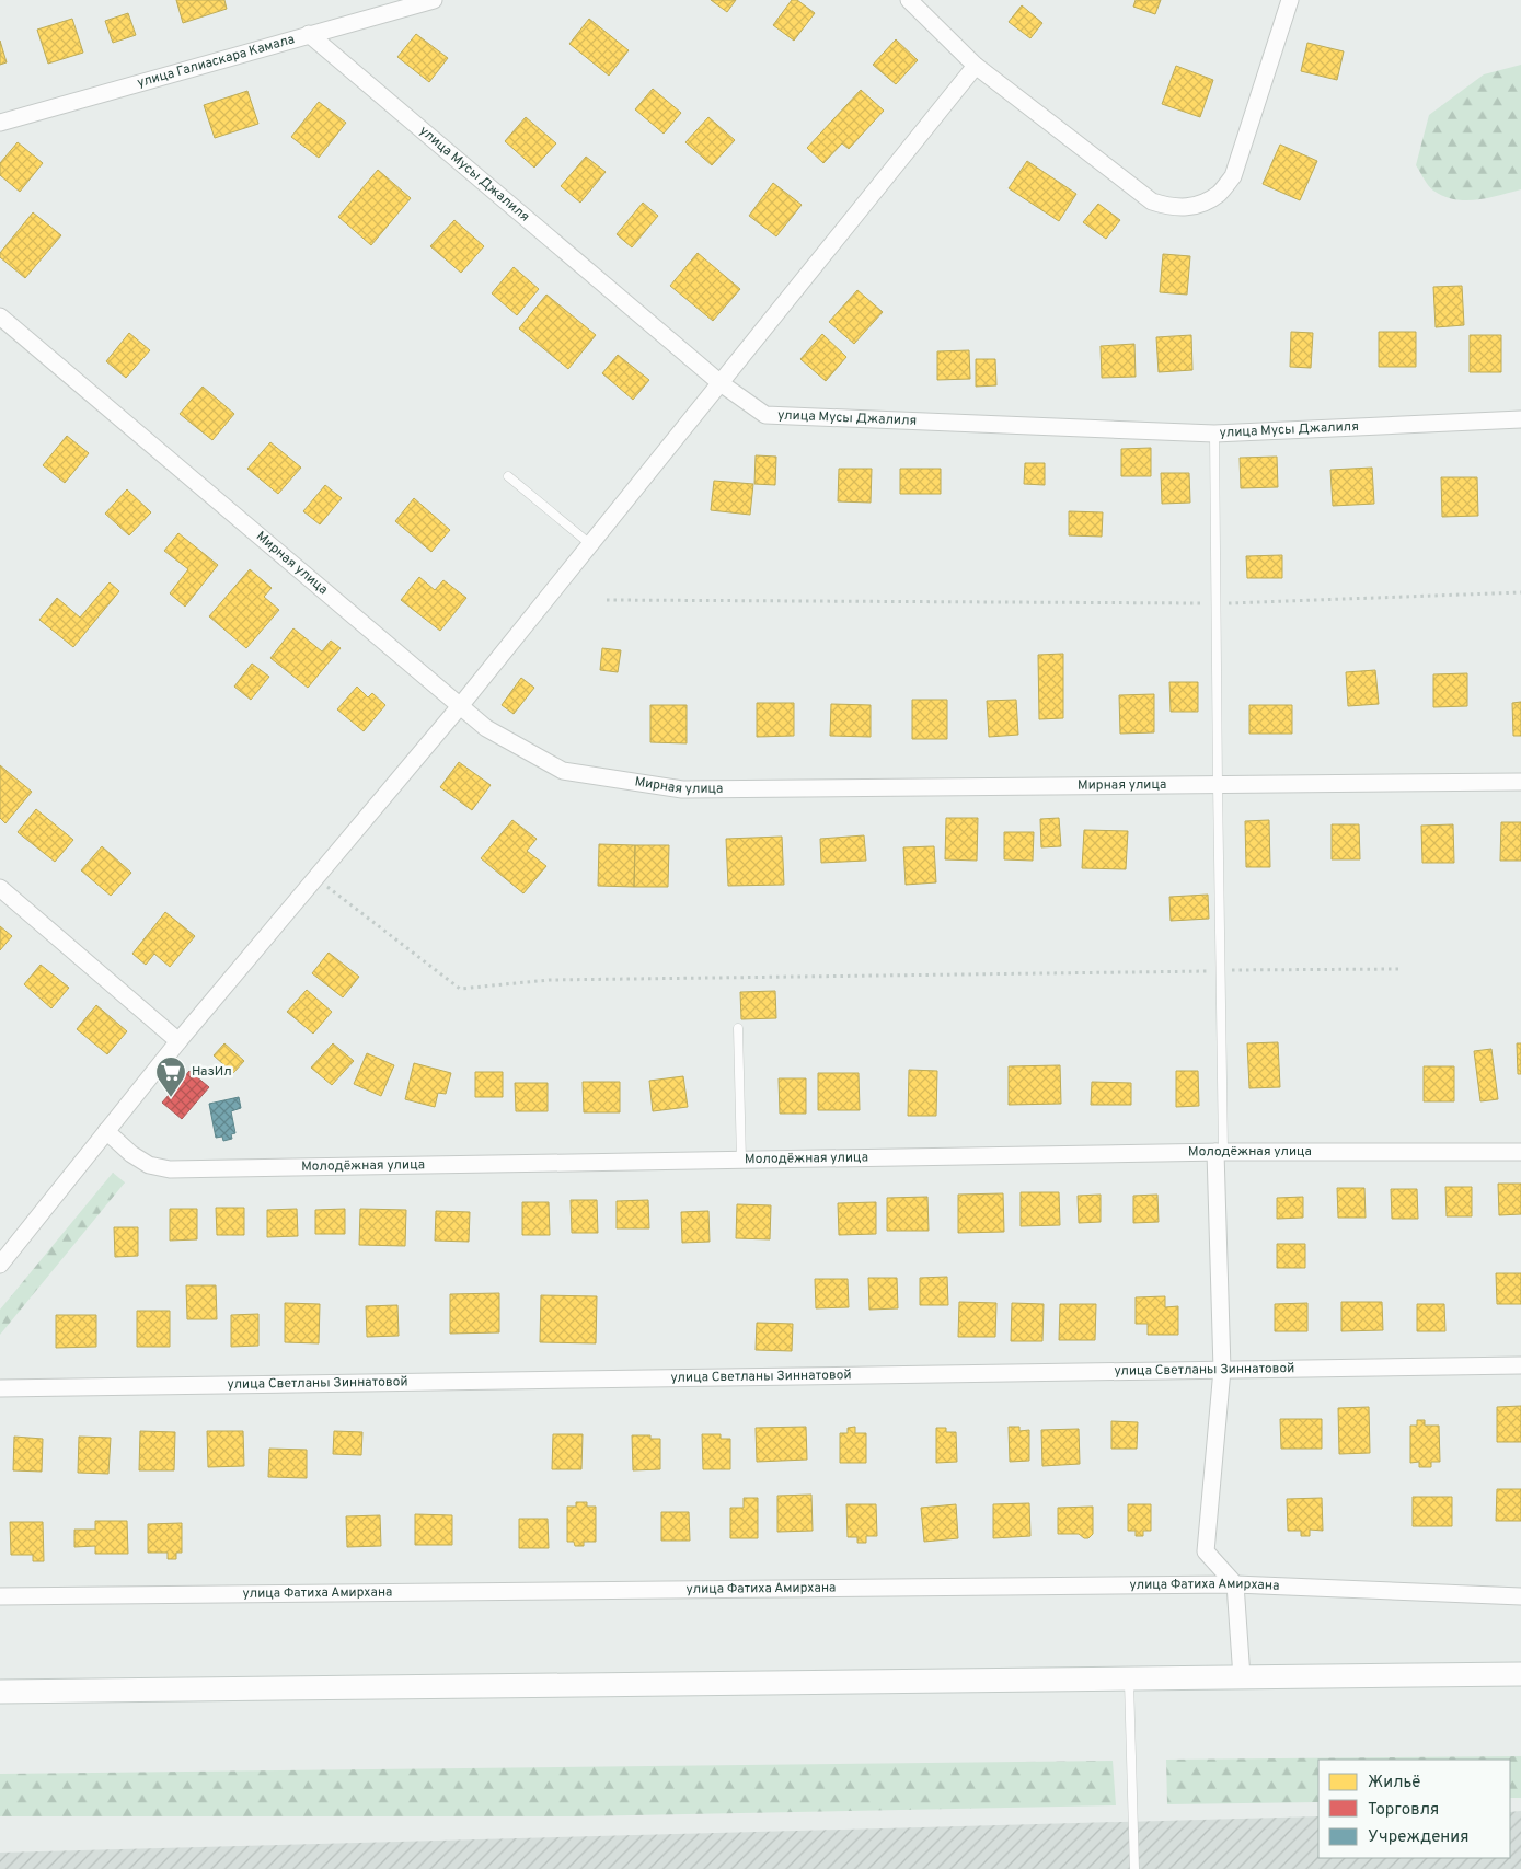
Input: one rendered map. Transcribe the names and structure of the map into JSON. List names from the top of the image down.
{
  "streets": {
    "street": [
      "улица Галиаскара Камала",
      "улица Мусы Джалиля",
      "Мирная улица",
      "Молодёжная улица",
      "улица Светланы Зиннатовой",
      "улица Фатиха Амирхана"
    ]
  },
  "crossings": [
    ["улица Галиаскара Камала", "улица Мусы Джалиля"]
  ],
  "places": {
    "supermarket": ["НазИл"]
  },
  "legend": ["Жильё", "Торговля", "Учреждения"]
}
